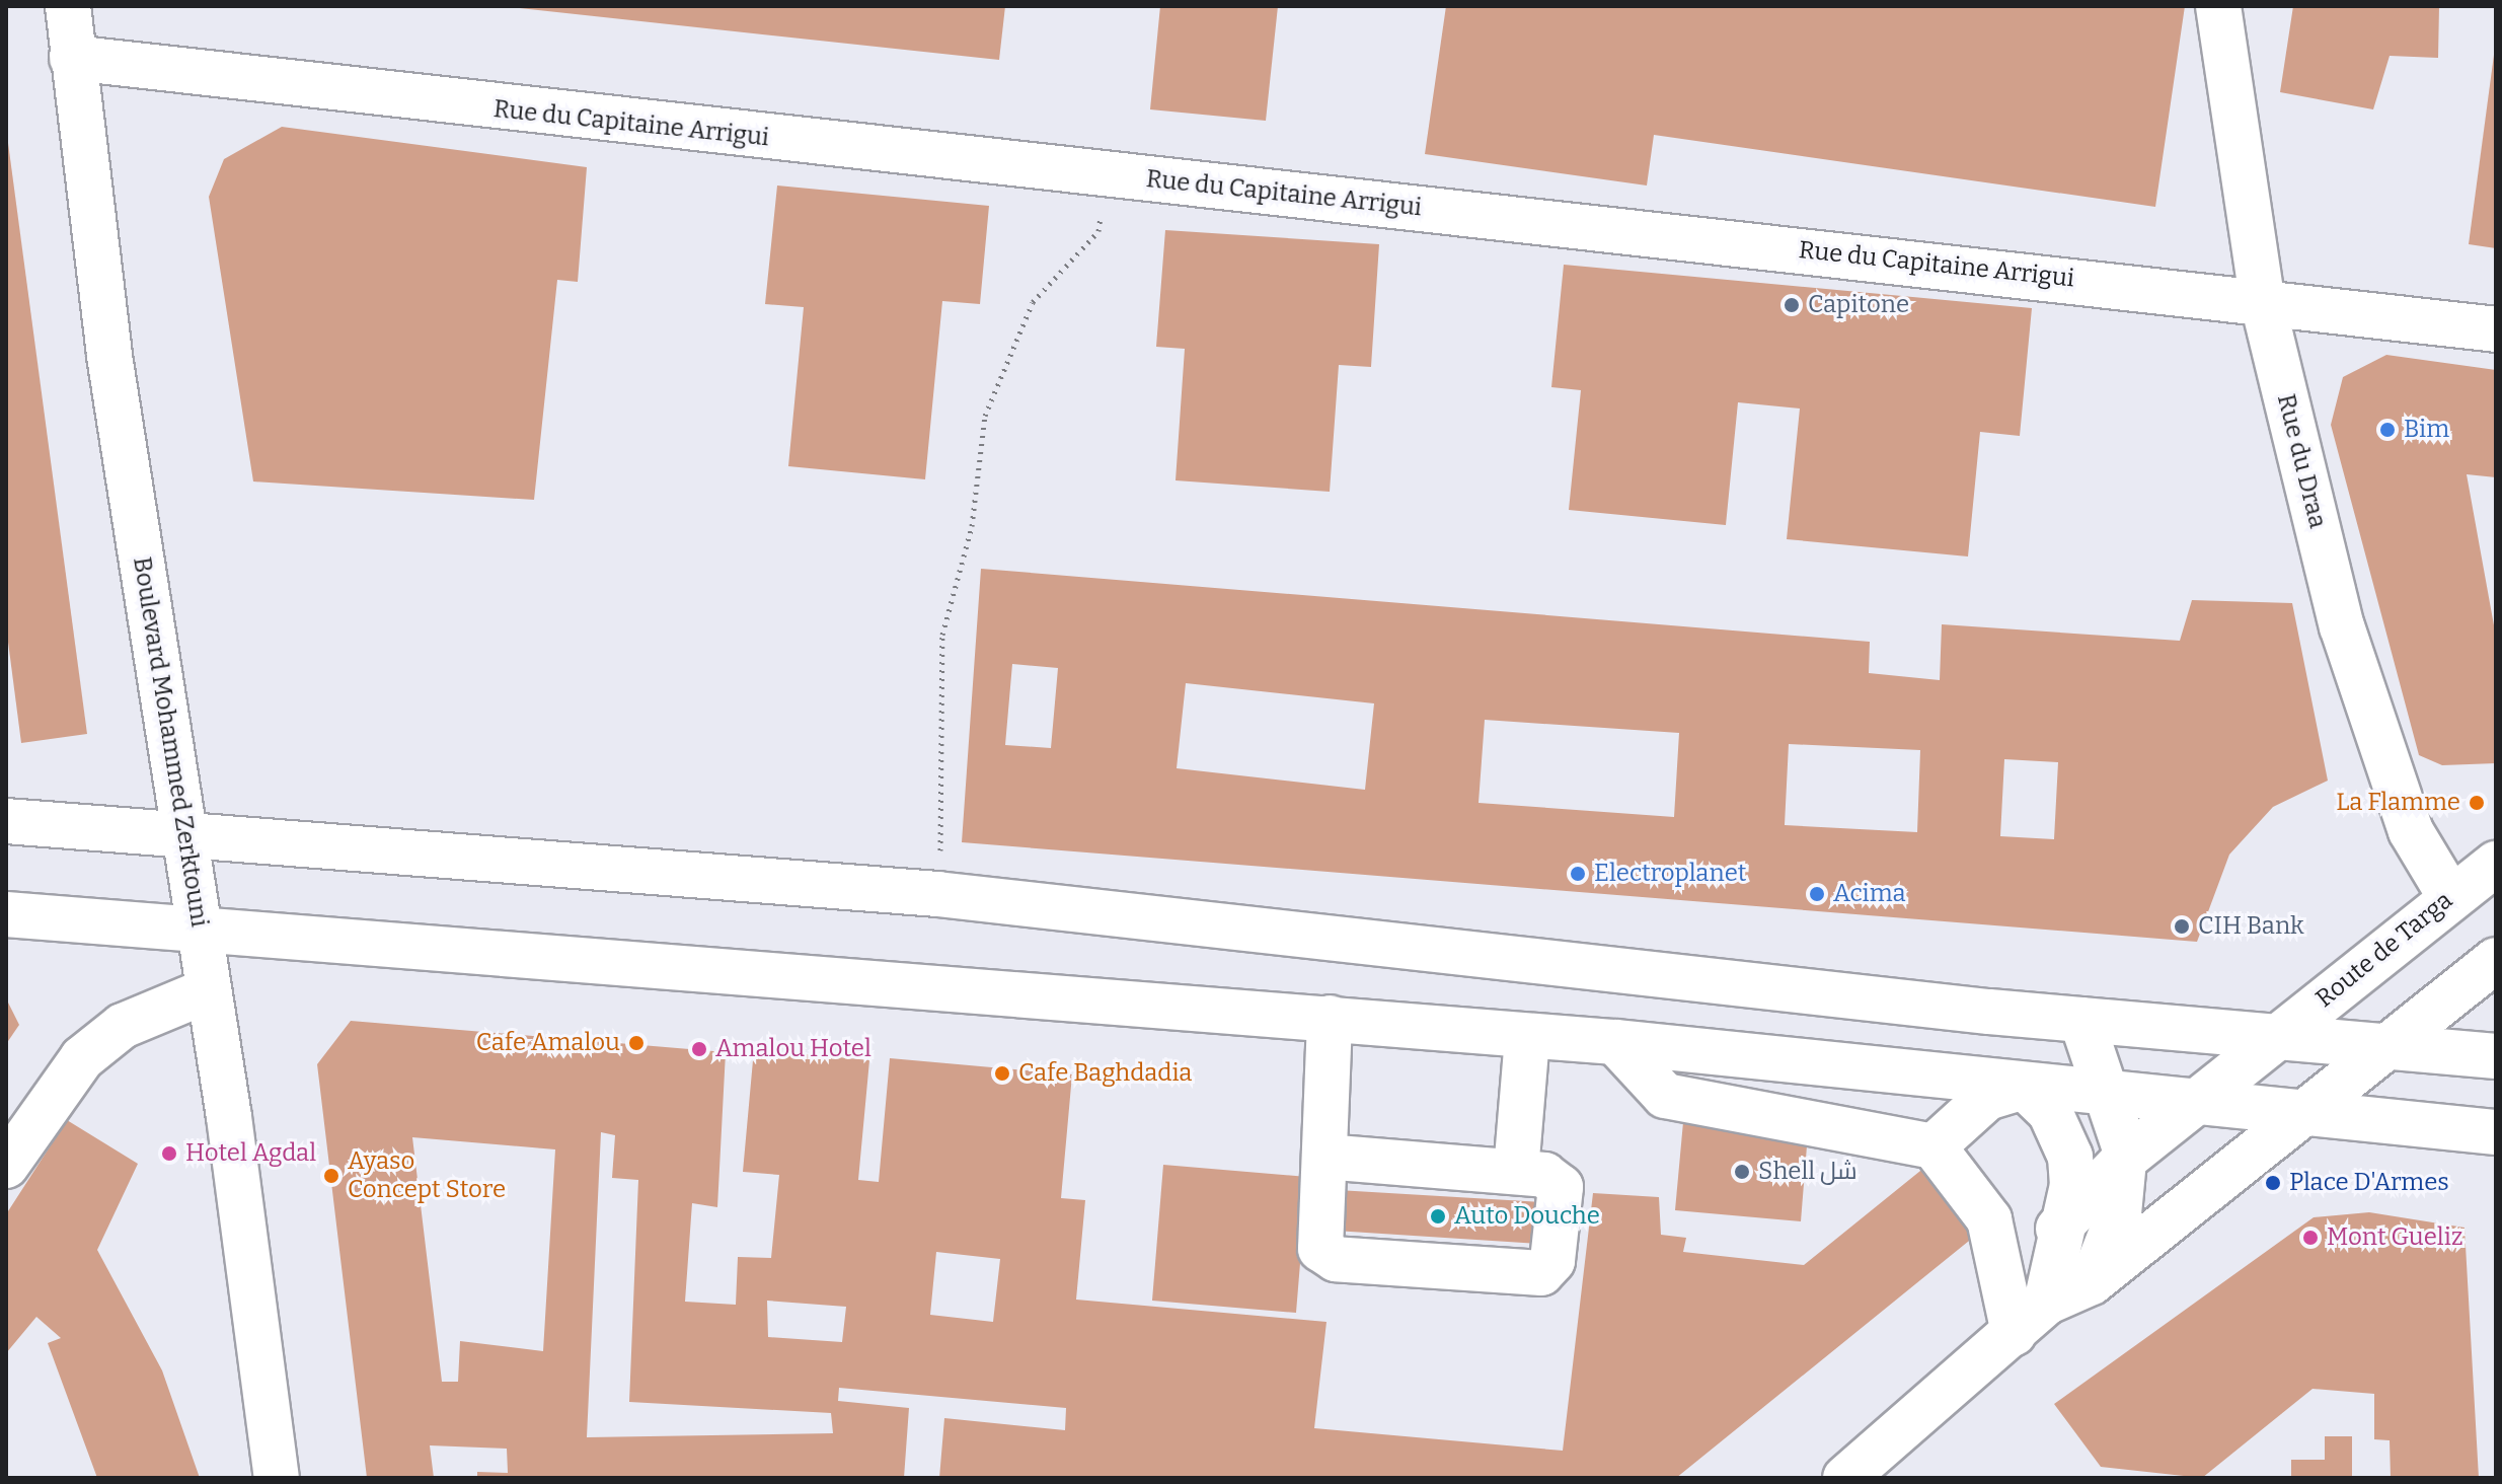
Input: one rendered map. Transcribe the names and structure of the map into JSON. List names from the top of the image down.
{
  "streets": {
    "main road": [
      "Rue du Capitaine Arrigui",
      "Rue du Draa",
      "Boulevard Mohammed Zerktouni",
      "Route de Targa"
    ]
  },
  "crossings": [
    ["Rue du Capitaine Arrigui", "Rue du Draa"],
    ["Rue du Capitaine Arrigui", "Boulevard Mohammed Zerktouni"],
    ["Rue du Draa", "Route de Targa"]
  ],
  "places": [
    "Capitone",
    "Bim",
    "La Flamme",
    "Electroplanet",
    "Acima",
    "CIH Bank",
    "Cafe Amalou",
    "Amalou Hotel",
    "Cafe Baghdadia",
    "Hotel Agdal",
    "Shell شل",
    "Ayaso Concept Store",
    "Place D'Armes",
    "Auto Douche",
    "Mont Gueliz"
  ]
}
